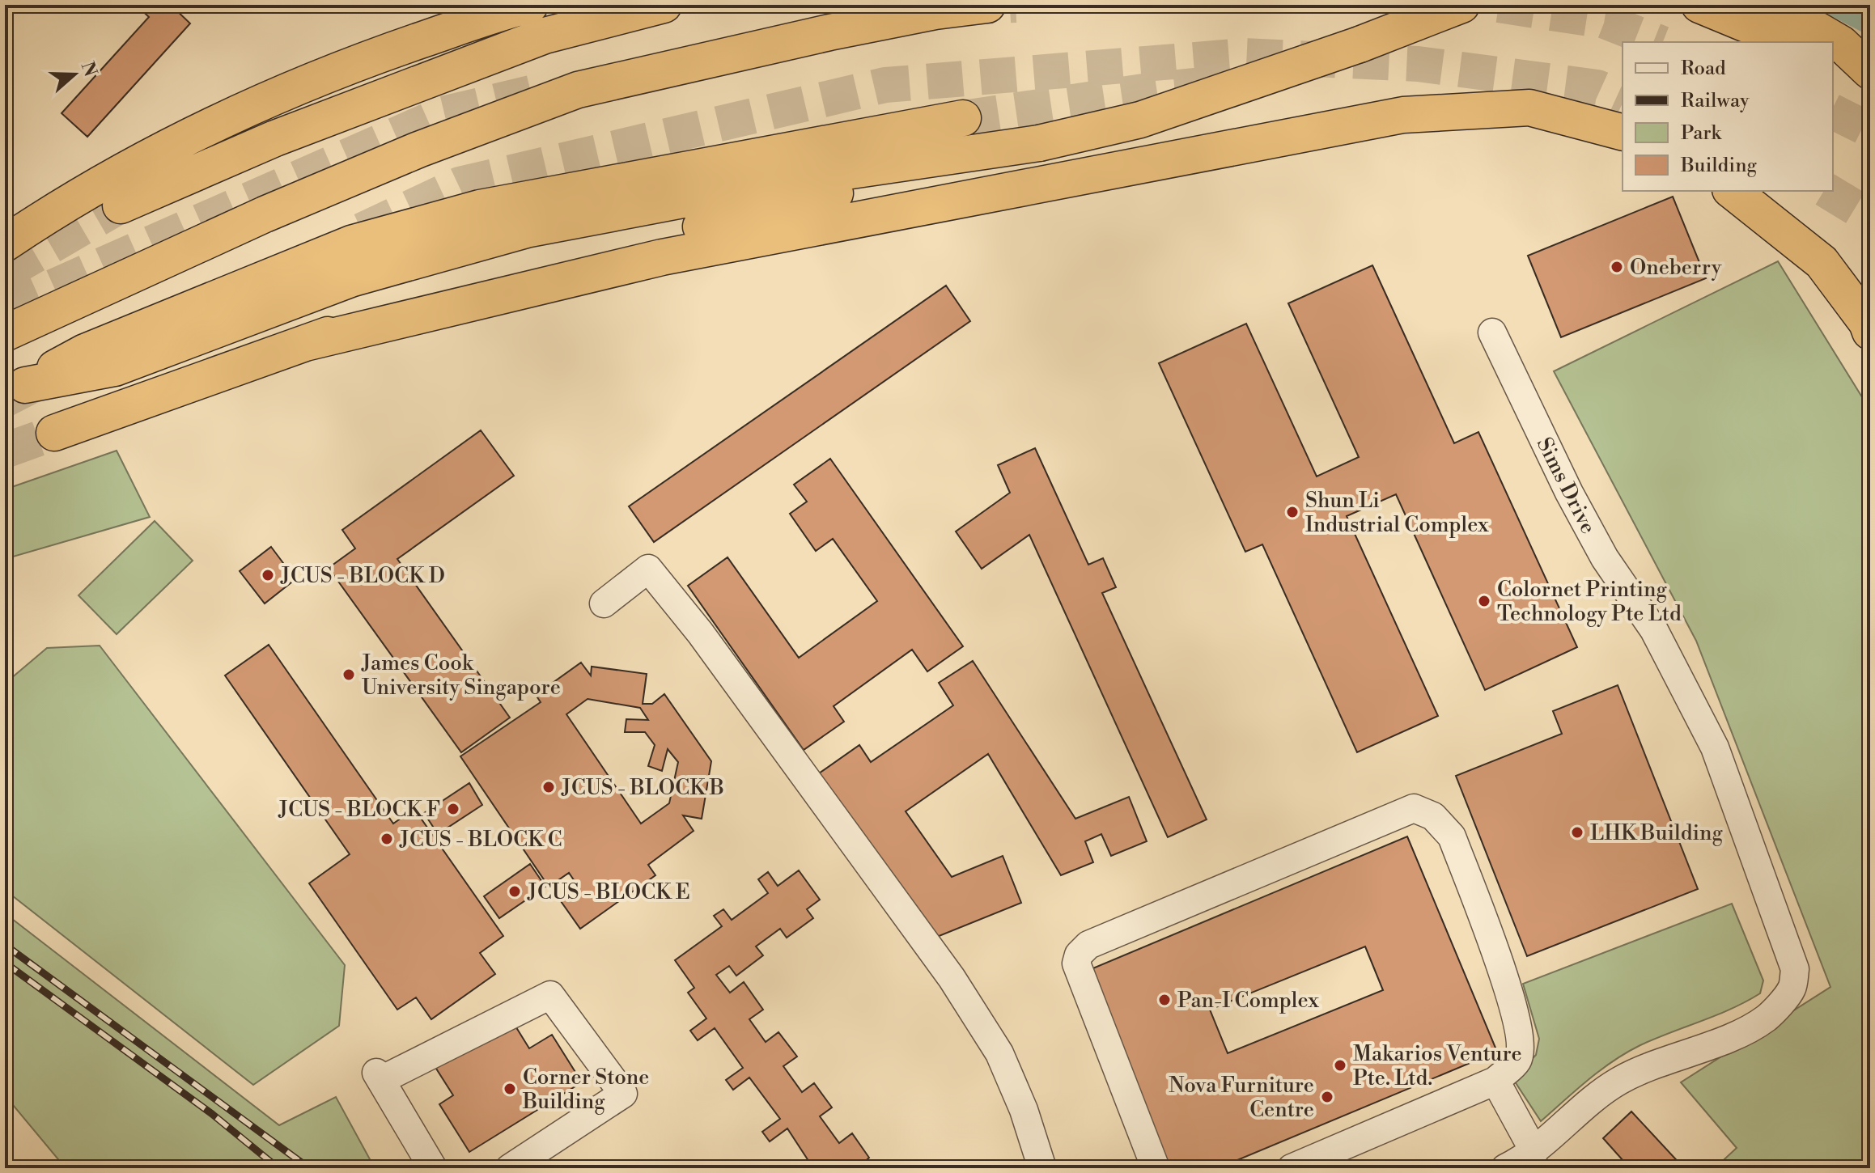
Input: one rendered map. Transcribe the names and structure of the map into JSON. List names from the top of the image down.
{
  "streets": {
    "street": ["Sims Drive"]
  },
  "places": [
    "Oneberry",
    "Shun Li Industrial Complex",
    "JCUS - BLOCK D",
    "Colornet Printing Technology Pte Ltd",
    "James Cook University Singapore",
    "JCUS - BLOCK B",
    "JCUS - BLOCK F",
    "LHK Building",
    "JCUS - BLOCK C",
    "JCUS - BLOCK E",
    "Pan-I Complex",
    "Makarios Venture Pte. Ltd.",
    "Corner Stone Building",
    "Nova Furniture Centre"
  ],
  "legend": [
    "Road",
    "Railway",
    "Park",
    "Building"
  ],
  "north": "right"
}
